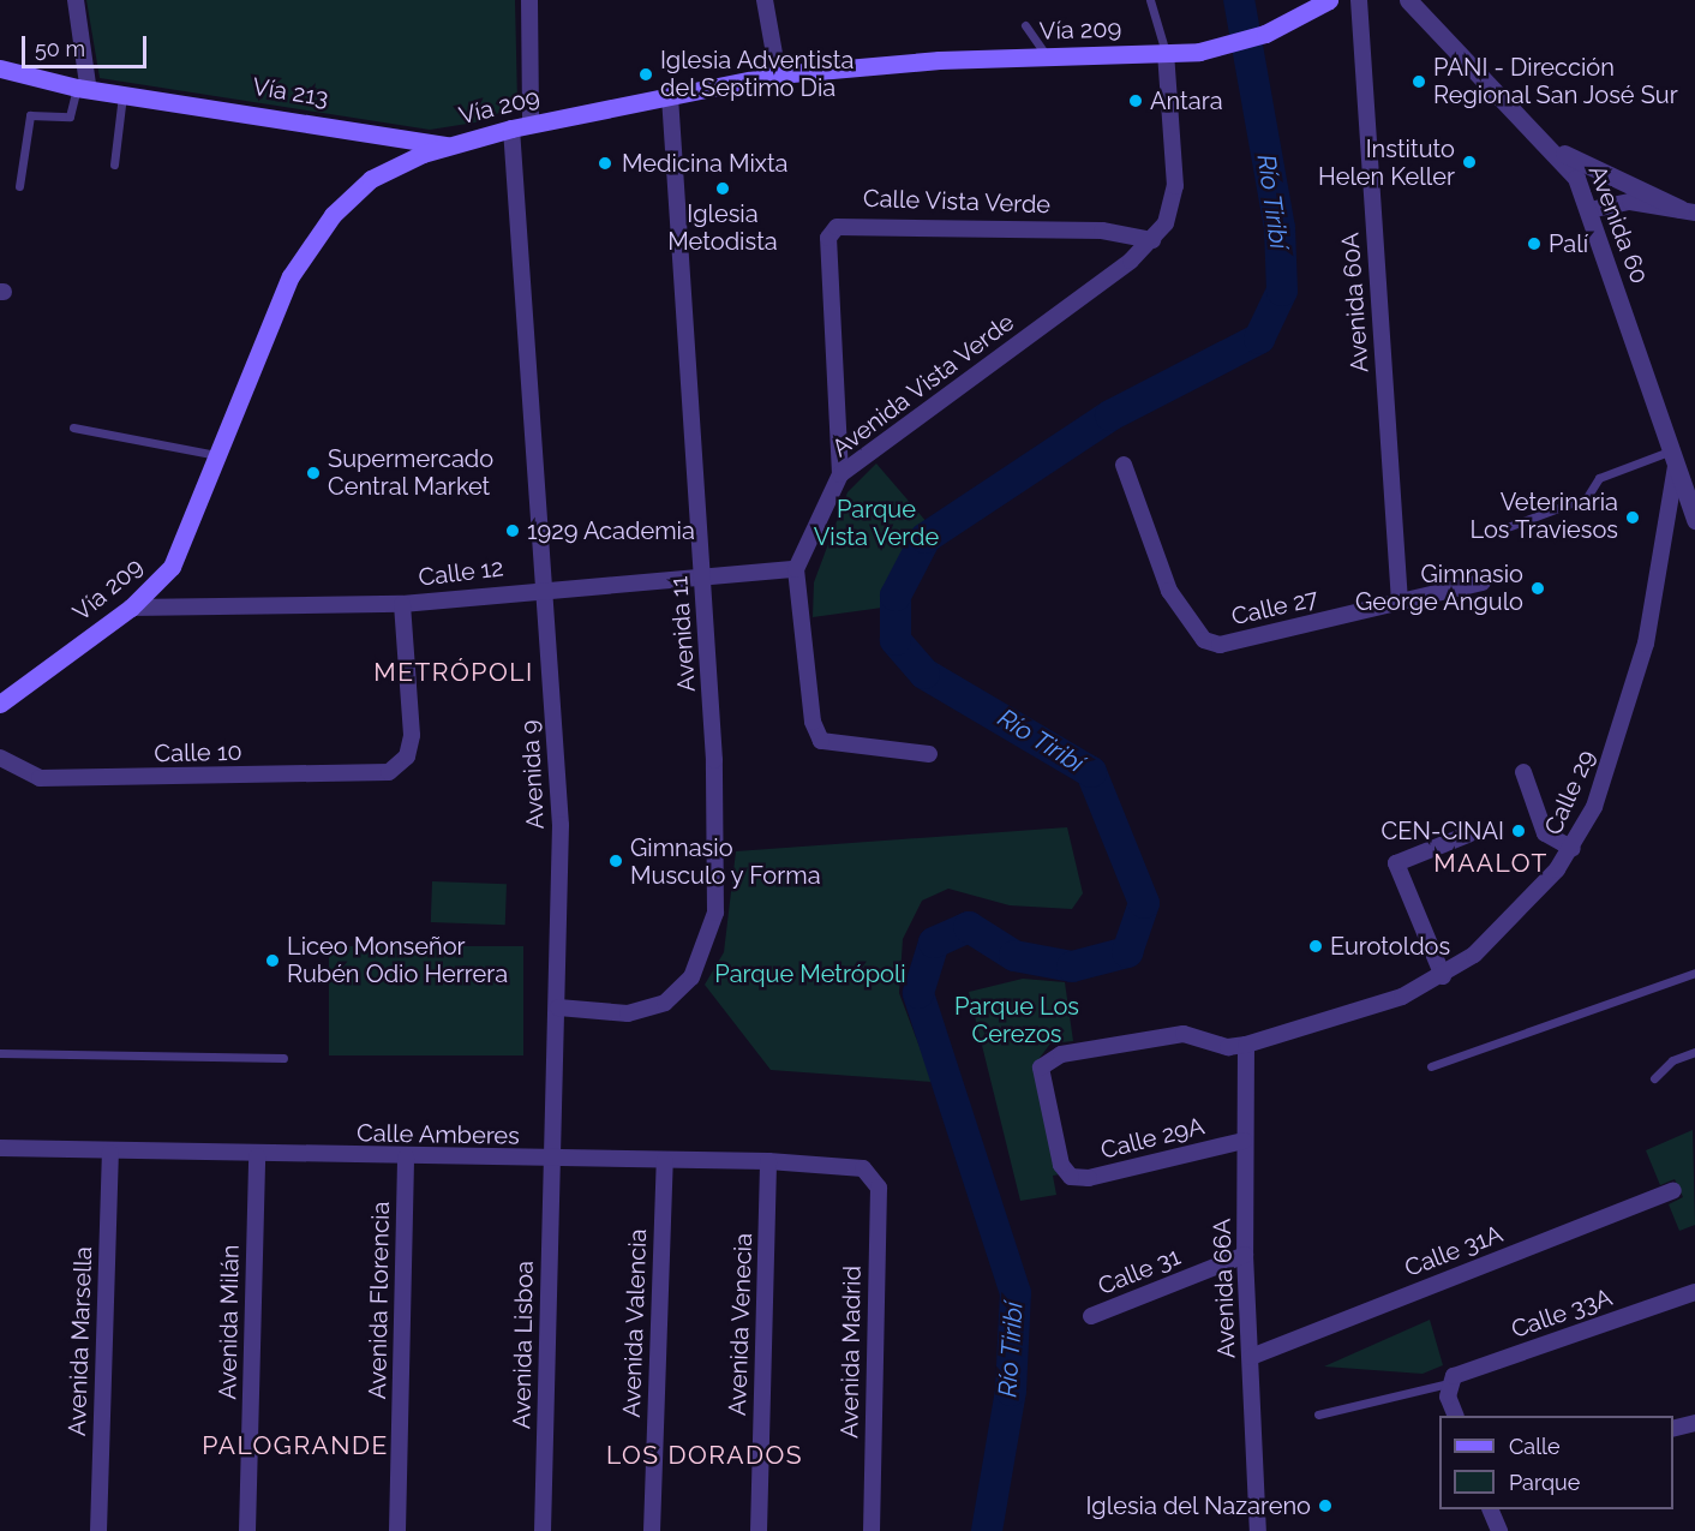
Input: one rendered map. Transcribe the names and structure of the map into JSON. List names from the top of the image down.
{
  "streets": {
    "main road": ["Vía 209", "Vía 213"],
    "street": [
      "Calle Vista Verde",
      "Avenida 60",
      "Avenida 60A",
      "Avenida Vista Verde",
      "Calle 12",
      "Calle 27",
      "Avenida 11",
      "Calle 10",
      "Avenida 9",
      "Calle 29",
      "Calle Amberes",
      "Calle 29A",
      "Calle 31A",
      "Calle 31",
      "Avenida 66A",
      "Avenida Florencia",
      "Calle 33A",
      "Avenida Milán",
      "Avenida Valencia",
      "Avenida Venecia",
      "Avenida Marsella",
      "Avenida Lisboa",
      "Avenida Madrid"
    ]
  },
  "crossings": [
    ["Vía 209", "Vía 213"],
    ["Vía 209", "Avenida Vista Verde"],
    ["Vía 209", "Calle 12"],
    ["Vía 209", "Avenida 11"],
    ["Vía 209", "Avenida 9"],
    ["Calle Vista Verde", "Avenida Vista Verde"],
    ["Avenida 60", "Calle 29"],
    ["Avenida 60A", "Calle 27"],
    ["Avenida Vista Verde", "Calle 12"],
    ["Calle 12", "Avenida 11"],
    ["Calle 12", "Calle 10"],
    ["Calle 12", "Avenida 9"],
    ["Avenida 11", "Avenida 9"],
    ["Avenida 9", "Calle Amberes"],
    ["Avenida 9", "Avenida Lisboa"],
    ["Calle 29", "Calle 29A"],
    ["Calle 29", "Avenida 66A"],
    ["Calle Amberes", "Avenida Florencia"],
    ["Calle Amberes", "Avenida Milán"],
    ["Calle Amberes", "Avenida Valencia"],
    ["Calle Amberes", "Avenida Venecia"],
    ["Calle Amberes", "Avenida Marsella"],
    ["Calle Amberes", "Avenida Lisboa"],
    ["Calle Amberes", "Avenida Madrid"],
    ["Calle 29A", "Avenida 66A"],
    ["Calle 31A", "Avenida 66A"],
    ["Calle 31", "Avenida 66A"]
  ],
  "districts": [
    "METRÓPOLI",
    "MAALOT",
    "PALOGRANDE",
    "LOS DORADOS"
  ],
  "water": ["Río Tiribí"],
  "parks": ["Parque Vista Verde", "Parque Metrópoli", "Parque Los Cerezos"],
  "places": [
    "Iglesia Adventista del Septimo Dia",
    "PANI - Dirección Regional San José Sur",
    "Antara",
    "Instituto Helen Keller",
    "Medicina Mixta",
    "Iglesia Metodista",
    "Palí",
    "Supermercado Central Market",
    "Veterinaria Los Traviesos",
    "1929 Academia",
    "Gimnasio George Angulo",
    "CEN-CINAI",
    "Gimnasio Musculo y Forma",
    "Eurotoldos",
    "Liceo Monseñor Rubén Odio Herrera",
    "Iglesia del Nazareno"
  ],
  "legend": ["Calle", "Parque"],
  "scale_bar": "50 m"
}
